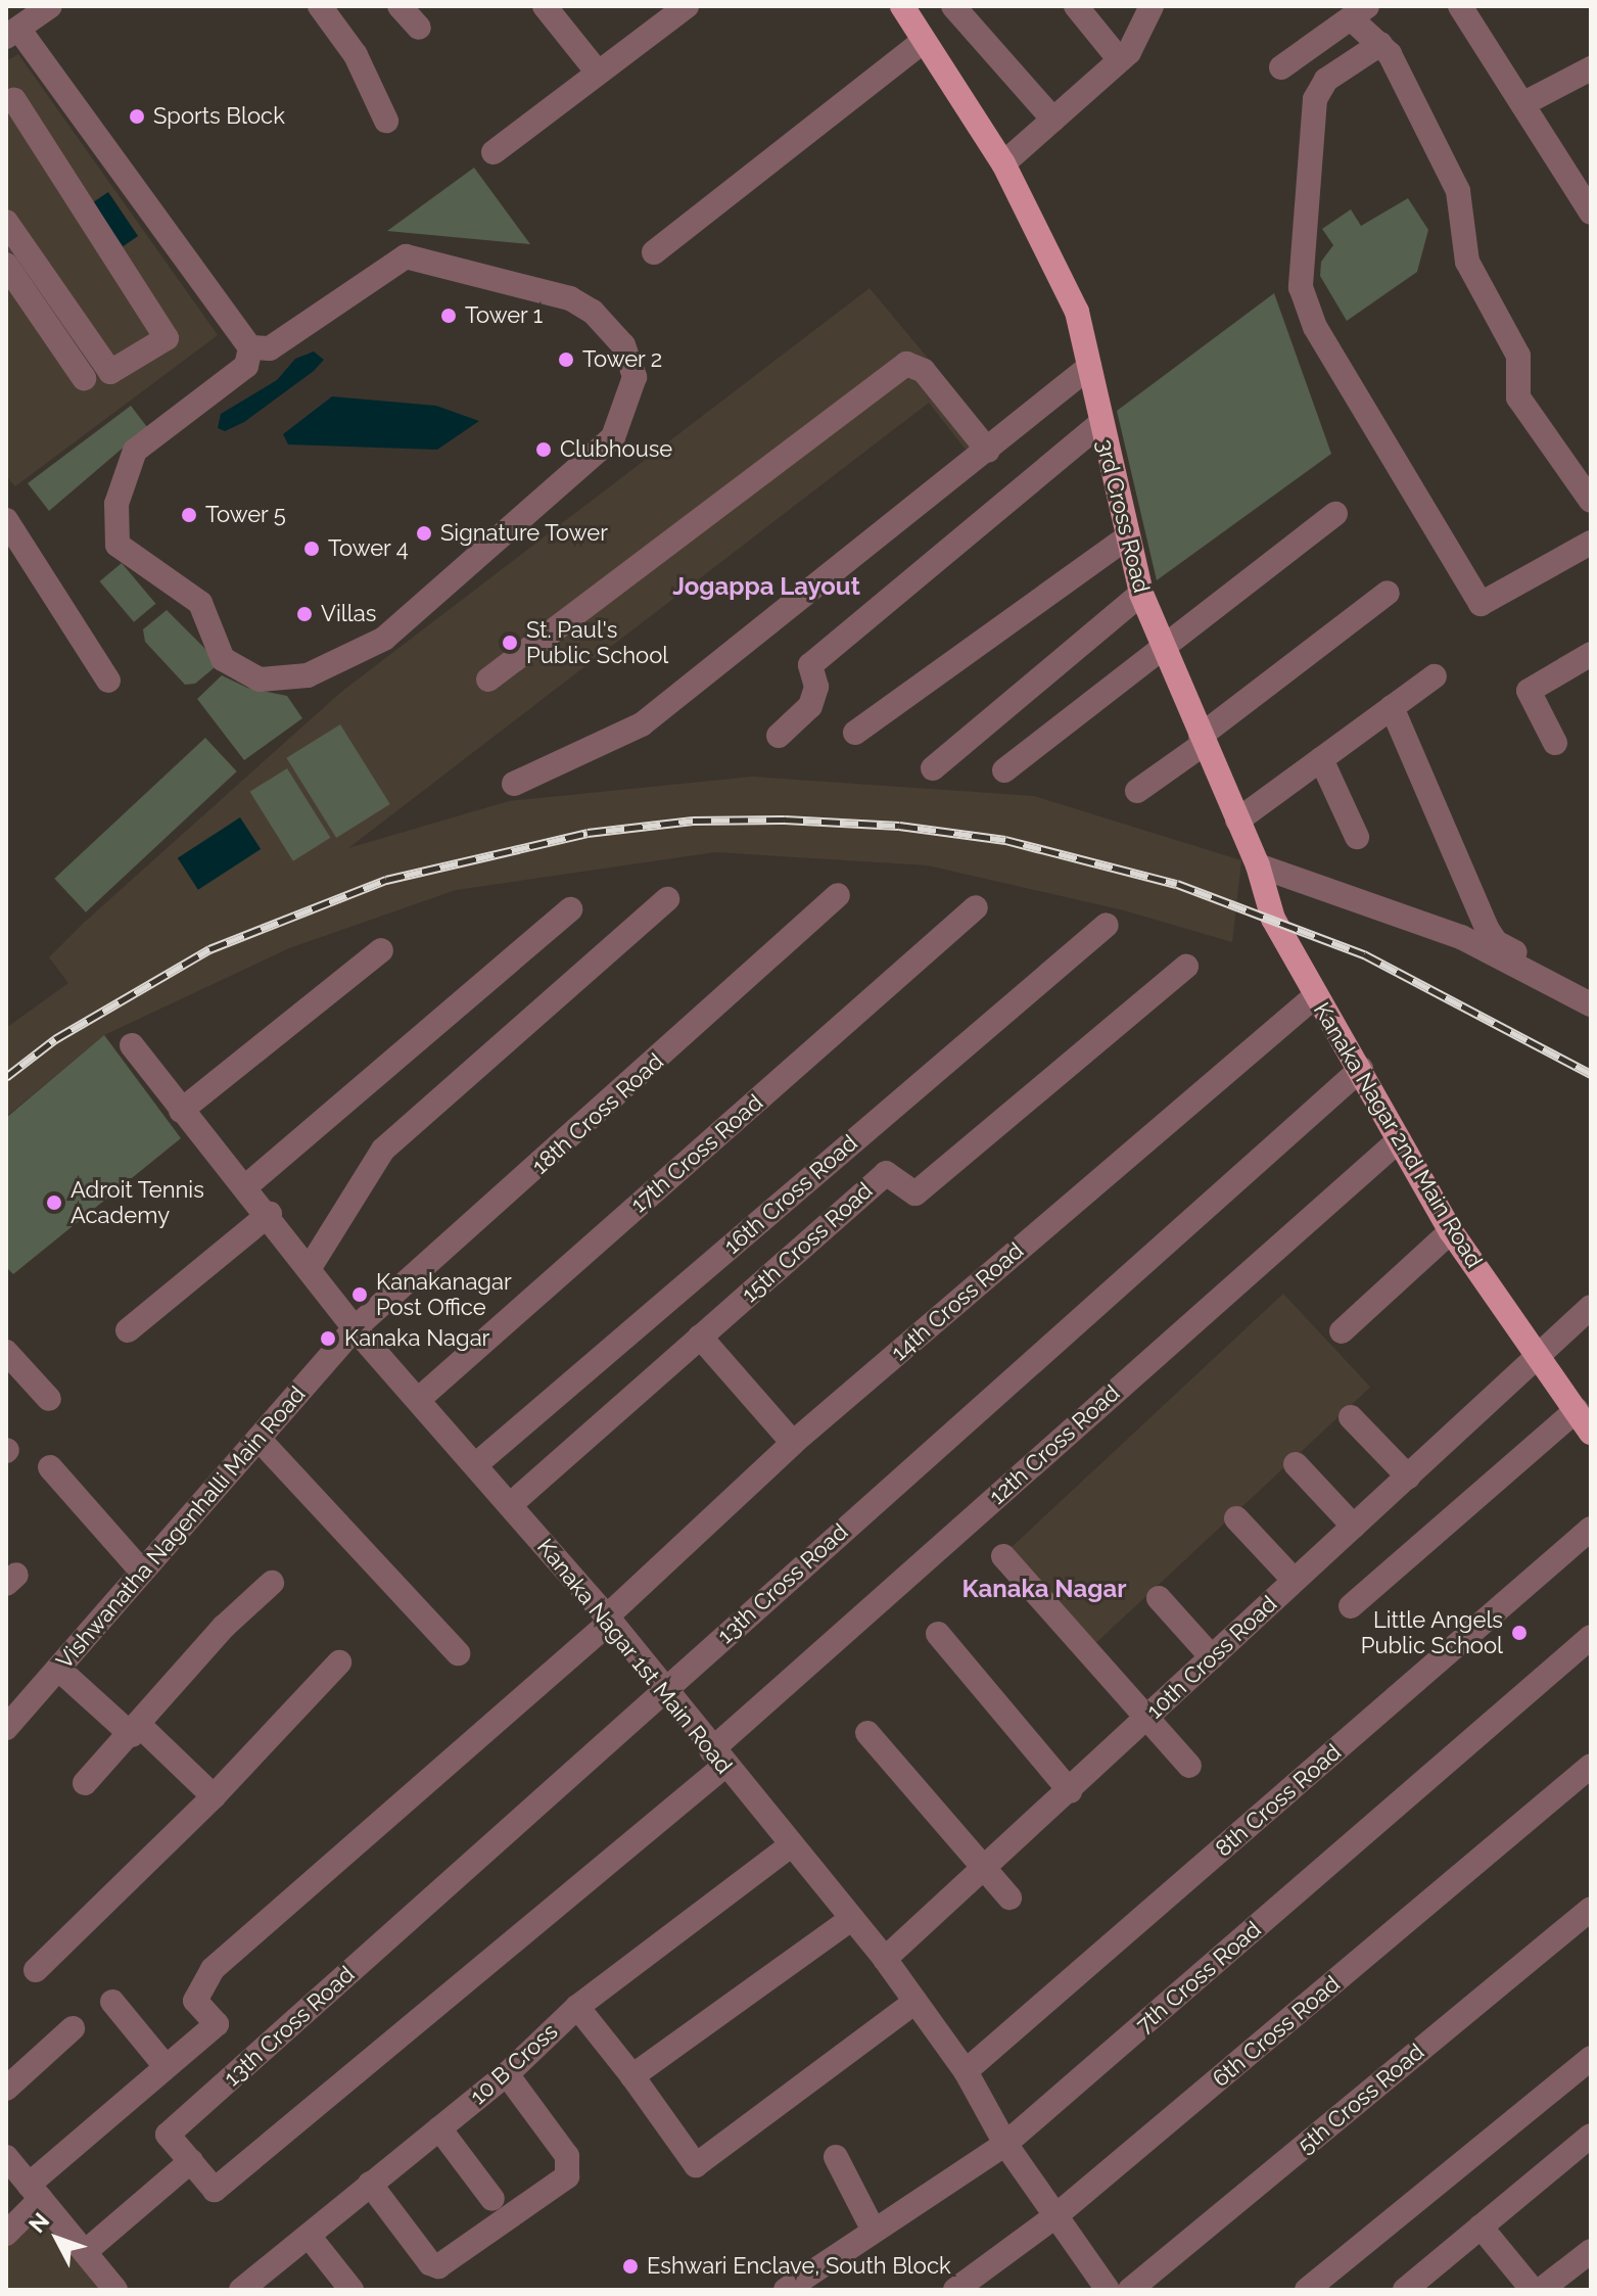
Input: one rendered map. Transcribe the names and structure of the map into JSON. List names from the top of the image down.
{
  "streets": {
    "main road": ["3rd Cross Road", "Kanaka Nagar 2nd Main Road"],
    "street": [
      "18th Cross Road",
      "17th Cross Road",
      "16th Cross Road",
      "15th Cross Road",
      "14th Cross Road",
      "12th Cross Road",
      "Vishwanatha Nagenhalli Main Road",
      "13th Cross Road",
      "Kanaka Nagar 1st Main Road",
      "10th Cross Road",
      "8th Cross Road",
      "7th Cross Road",
      "6th Cross Road",
      "10 B Cross",
      "5th Cross Road"
    ]
  },
  "crossings": [
    ["3rd Cross Road", "Kanaka Nagar 2nd Main Road"],
    ["18th Cross Road", "Vishwanatha Nagenhalli Main Road"],
    ["18th Cross Road", "Kanaka Nagar 1st Main Road"],
    ["Kanaka Nagar 2nd Main Road", "14th Cross Road"],
    ["Kanaka Nagar 2nd Main Road", "12th Cross Road"],
    ["Kanaka Nagar 2nd Main Road", "13th Cross Road"],
    ["Kanaka Nagar 2nd Main Road", "10th Cross Road"],
    ["17th Cross Road", "Kanaka Nagar 1st Main Road"],
    ["16th Cross Road", "Kanaka Nagar 1st Main Road"],
    ["15th Cross Road", "Kanaka Nagar 1st Main Road"],
    ["14th Cross Road", "Kanaka Nagar 1st Main Road"],
    ["12th Cross Road", "13th Cross Road"],
    ["12th Cross Road", "Kanaka Nagar 1st Main Road"],
    ["Vishwanatha Nagenhalli Main Road", "Kanaka Nagar 1st Main Road"],
    ["13th Cross Road", "Kanaka Nagar 1st Main Road"],
    ["Kanaka Nagar 1st Main Road", "10th Cross Road"],
    ["Kanaka Nagar 1st Main Road", "8th Cross Road"],
    ["Kanaka Nagar 1st Main Road", "7th Cross Road"],
    ["Kanaka Nagar 1st Main Road", "6th Cross Road"],
    ["Kanaka Nagar 1st Main Road", "10 B Cross"]
  ],
  "districts": ["Jogappa Layout", "Kanaka Nagar"],
  "places": [
    "Sports Block",
    "Tower 1",
    "Tower 2",
    "Clubhouse",
    "Tower 5",
    "Signature Tower",
    "Tower 4",
    "Villas",
    "St. Paul's Public School",
    "Adroit Tennis Academy",
    "Kanakanagar Post Office",
    "Kanaka Nagar",
    "Little Angels Public School",
    "Eshwari Enclave, South Block"
  ],
  "north": "top left"
}
